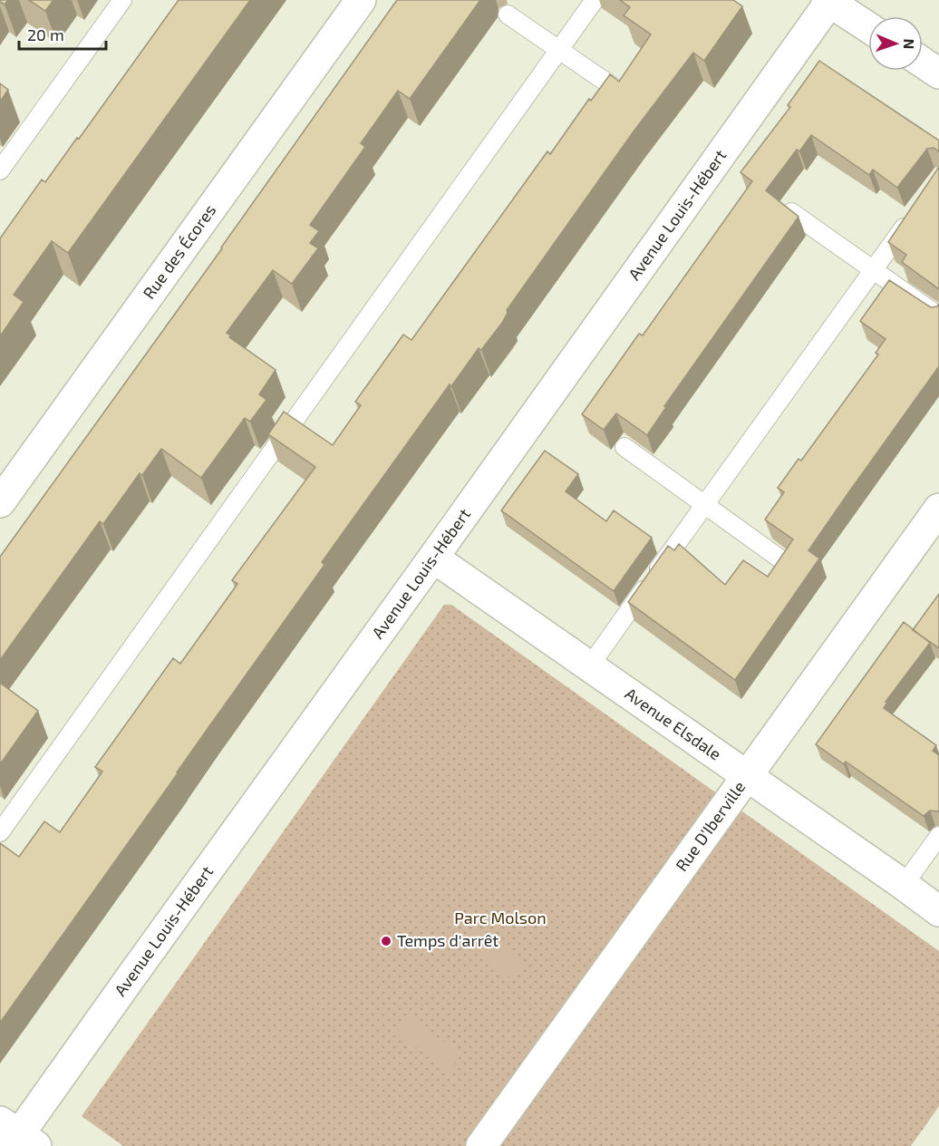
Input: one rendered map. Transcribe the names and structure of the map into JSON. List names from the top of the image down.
{
  "streets": {
    "street": [
      "Avenue Louis-Hébert",
      "Rue des Écores",
      "Avenue Elsdale",
      "Rue D'Iberville"
    ]
  },
  "crossings": [
    ["Avenue Louis-Hébert", "Avenue Elsdale"],
    ["Avenue Elsdale", "Rue D'Iberville"]
  ],
  "parks": ["Parc Molson"],
  "places": ["Temps d'arrêt"],
  "scale_bar": "20 m",
  "north": "right"
}
